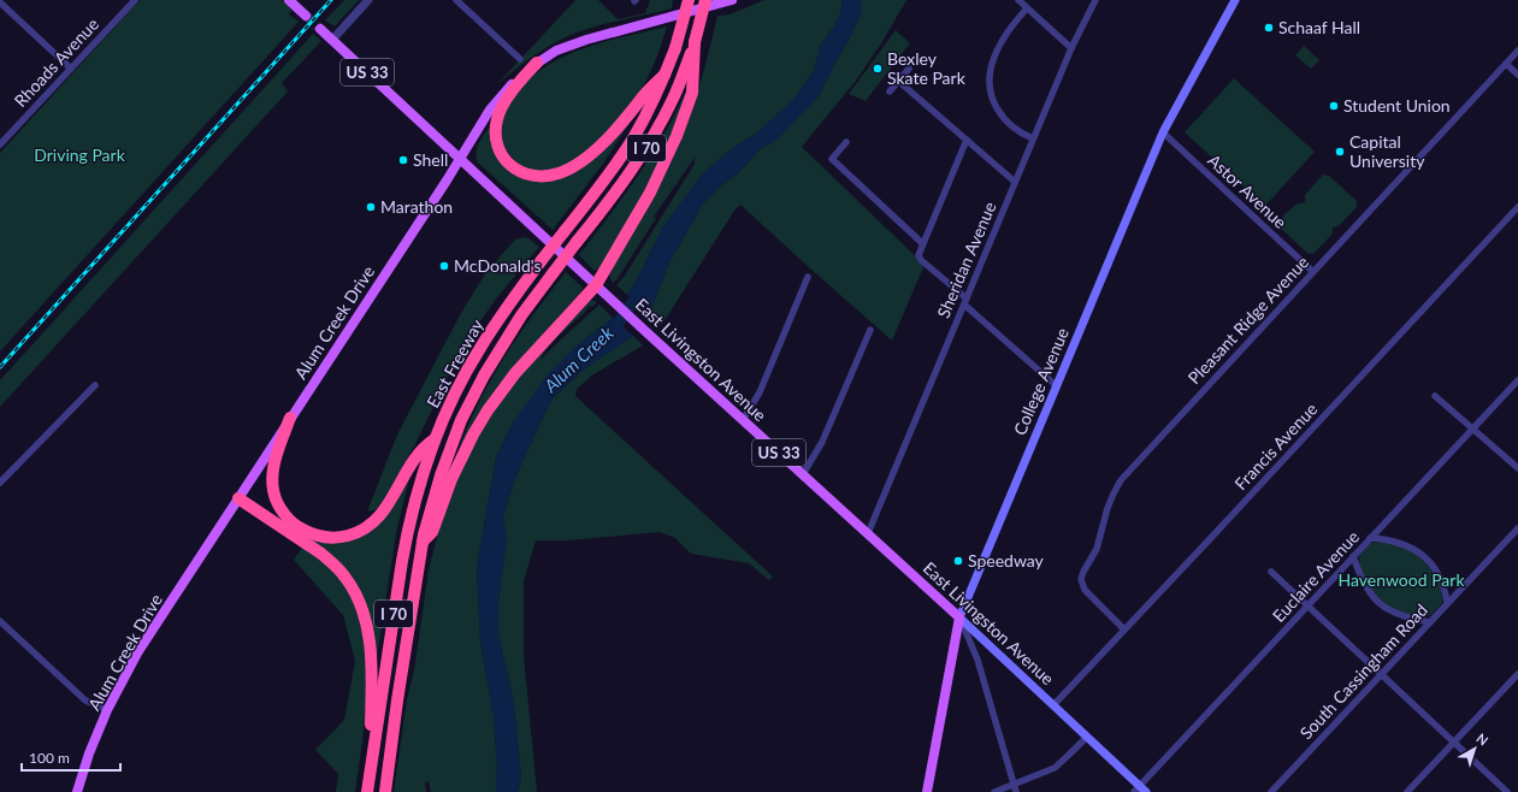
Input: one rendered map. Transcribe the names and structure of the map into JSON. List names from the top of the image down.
{
  "streets": {
    "highway": ["I 70", "East Freeway"],
    "main road": [
      "US 33",
      "Alum Creek Drive",
      "East Livingston Avenue",
      "College Avenue"
    ],
    "street": [
      "Rhoads Avenue",
      "Astor Avenue",
      "Sheridan Avenue",
      "Pleasant Ridge Avenue",
      "Francis Avenue",
      "Euclaire Avenue",
      "South Cassingham Road"
    ]
  },
  "crossings": [
    ["Astor Avenue", "Pleasant Ridge Avenue"],
    ["Astor Avenue", "College Avenue"],
    ["Sheridan Avenue", "East Livingston Avenue"],
    ["Pleasant Ridge Avenue", "Francis Avenue"],
    ["Alum Creek Drive", "East Livingston Avenue"],
    ["East Livingston Avenue", "College Avenue"],
    ["East Livingston Avenue", "Francis Avenue"],
    ["East Livingston Avenue", "Euclaire Avenue"],
    ["Euclaire Avenue", "South Cassingham Road"]
  ],
  "water": ["Alum Creek"],
  "parks": ["Driving Park", "Havenwood Park"],
  "places": [
    "Schaaf Hall",
    "Bexley Skate Park",
    "Student Union",
    "Capital University",
    "Shell",
    "Marathon",
    "McDonald's",
    "Speedway"
  ],
  "scale_bar": "100 m",
  "north": "top right"
}
